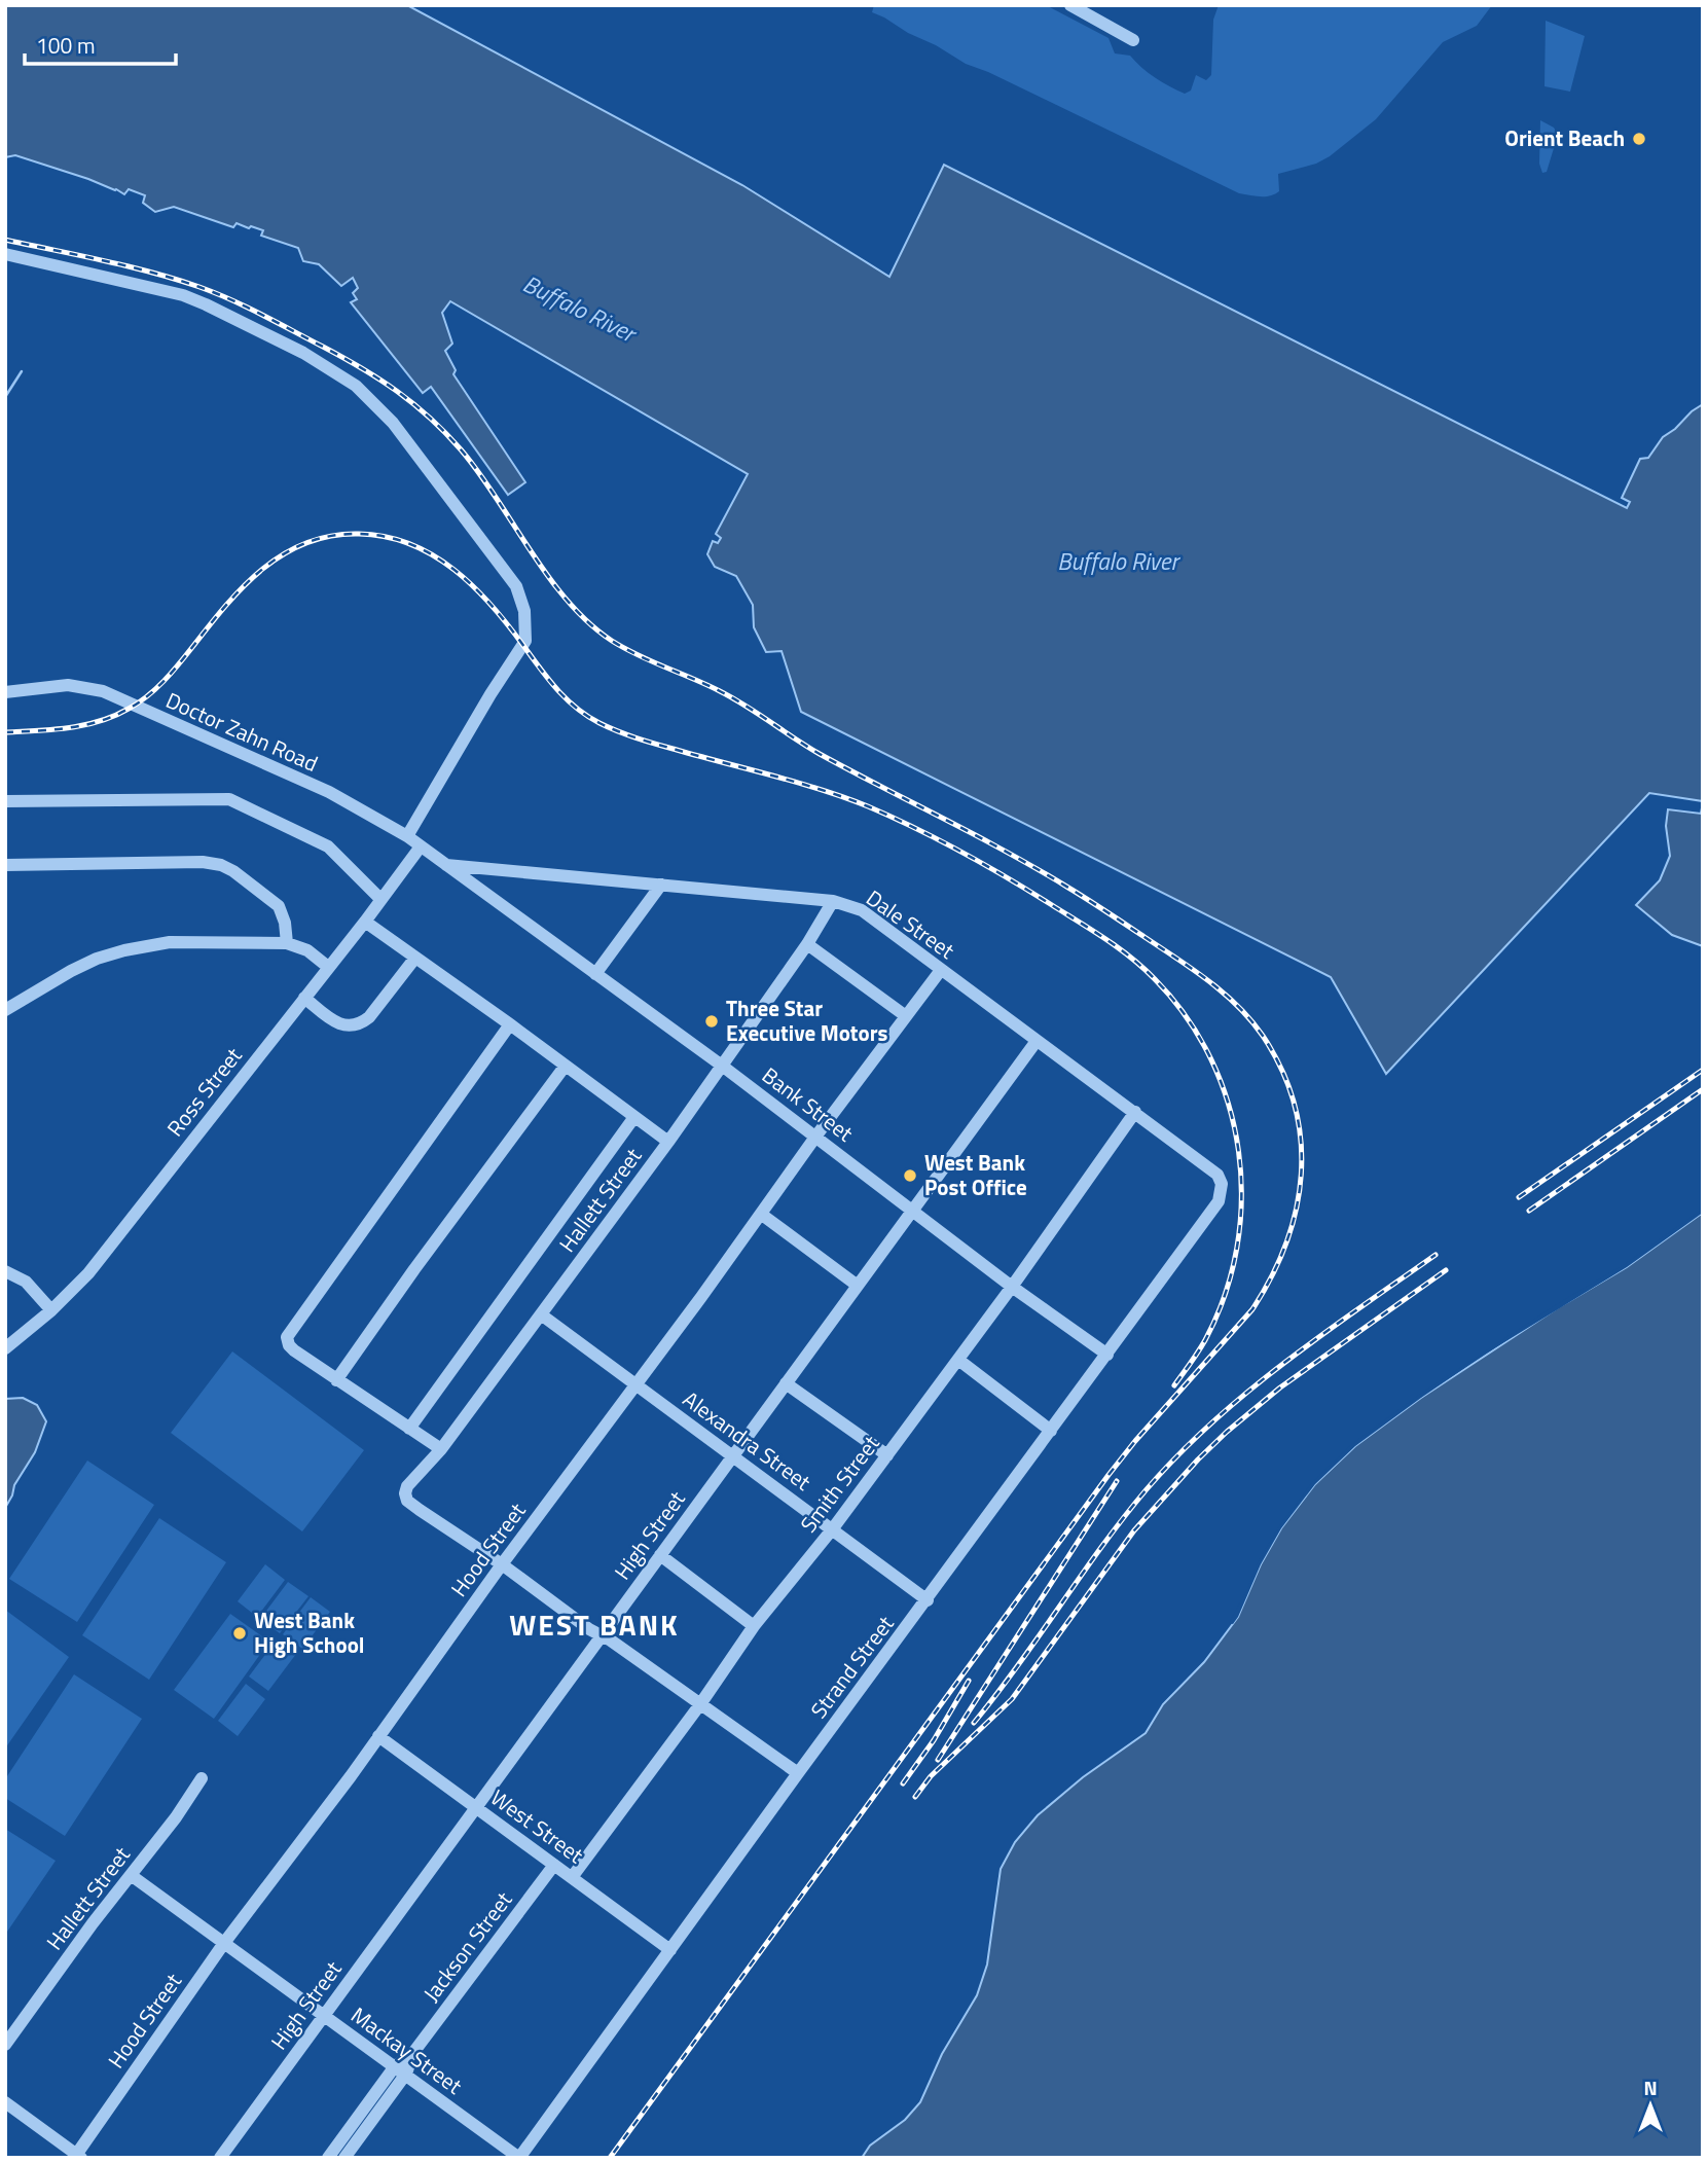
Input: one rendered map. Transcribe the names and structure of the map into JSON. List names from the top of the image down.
{
  "streets": {
    "street": [
      "Doctor Zahn Road",
      "Dale Street",
      "Ross Street",
      "Bank Street",
      "Hallett Street",
      "Alexandra Street",
      "Smith Street",
      "High Street",
      "Hood Street",
      "Strand Street",
      "West Street",
      "Jackson Street",
      "Mackay Street"
    ]
  },
  "crossings": [
    ["Doctor Zahn Road", "Dale Street"],
    ["Doctor Zahn Road", "Ross Street"],
    ["Doctor Zahn Road", "Bank Street"],
    ["Dale Street", "Bank Street"],
    ["Dale Street", "Hallett Street"],
    ["Dale Street", "Smith Street"],
    ["Dale Street", "High Street"],
    ["Dale Street", "Hood Street"],
    ["Dale Street", "Strand Street"],
    ["Bank Street", "Hallett Street"],
    ["Bank Street", "Smith Street"],
    ["Bank Street", "High Street"],
    ["Bank Street", "Hood Street"],
    ["Bank Street", "Strand Street"],
    ["Hallett Street", "Alexandra Street"],
    ["Hallett Street", "Hood Street"],
    ["Hallett Street", "Mackay Street"],
    ["Alexandra Street", "Smith Street"],
    ["Alexandra Street", "High Street"],
    ["Alexandra Street", "Hood Street"],
    ["Alexandra Street", "Strand Street"],
    ["Smith Street", "West Street"],
    ["High Street", "West Street"],
    ["High Street", "Mackay Street"],
    ["Hood Street", "West Street"],
    ["Hood Street", "Mackay Street"],
    ["Strand Street", "West Street"],
    ["Strand Street", "Mackay Street"],
    ["West Street", "Jackson Street"],
    ["Jackson Street", "Mackay Street"]
  ],
  "districts": ["WEST BANK"],
  "water": ["Buffalo River"],
  "places": [
    "Orient Beach",
    "Three Star Executive Motors",
    "West Bank Post Office",
    "West Bank High School"
  ],
  "scale_bar": "100 m",
  "north": "top"
}
